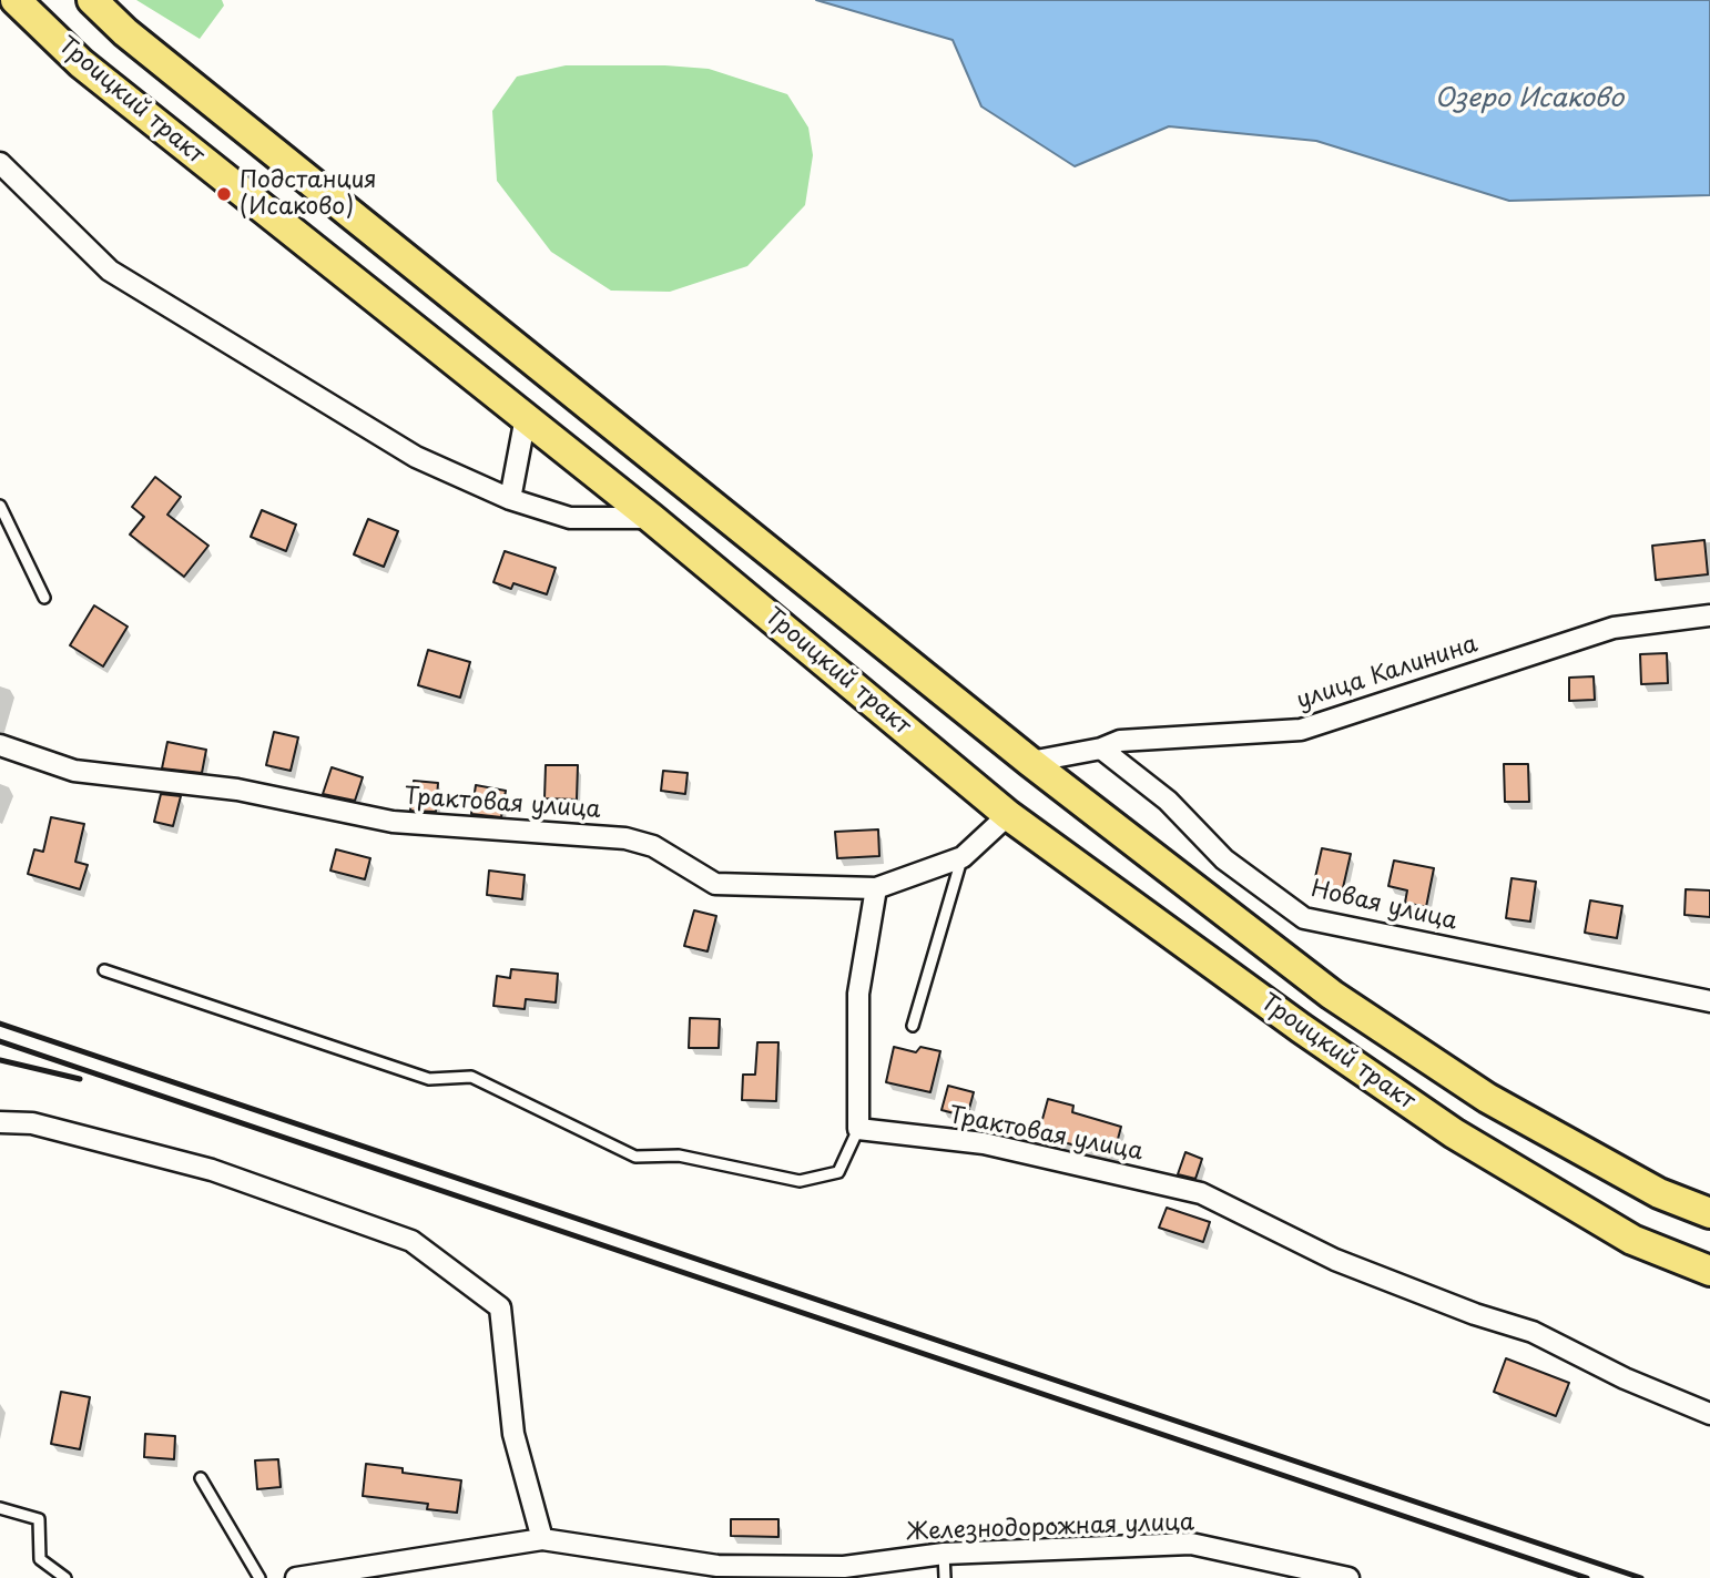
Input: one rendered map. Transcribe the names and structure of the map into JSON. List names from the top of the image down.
{
  "streets": {
    "main road": ["Троицкий тракт"],
    "street": [
      "улица Калинина",
      "Трактовая улица",
      "Новая улица",
      "Железнодорожная улица"
    ]
  },
  "crossings": [
    ["Троицкий тракт", "улица Калинина"],
    ["улица Калинина", "Новая улица"]
  ],
  "water": ["Озеро Исаково"],
  "places": ["Подстанция (Исаково)"]
}
